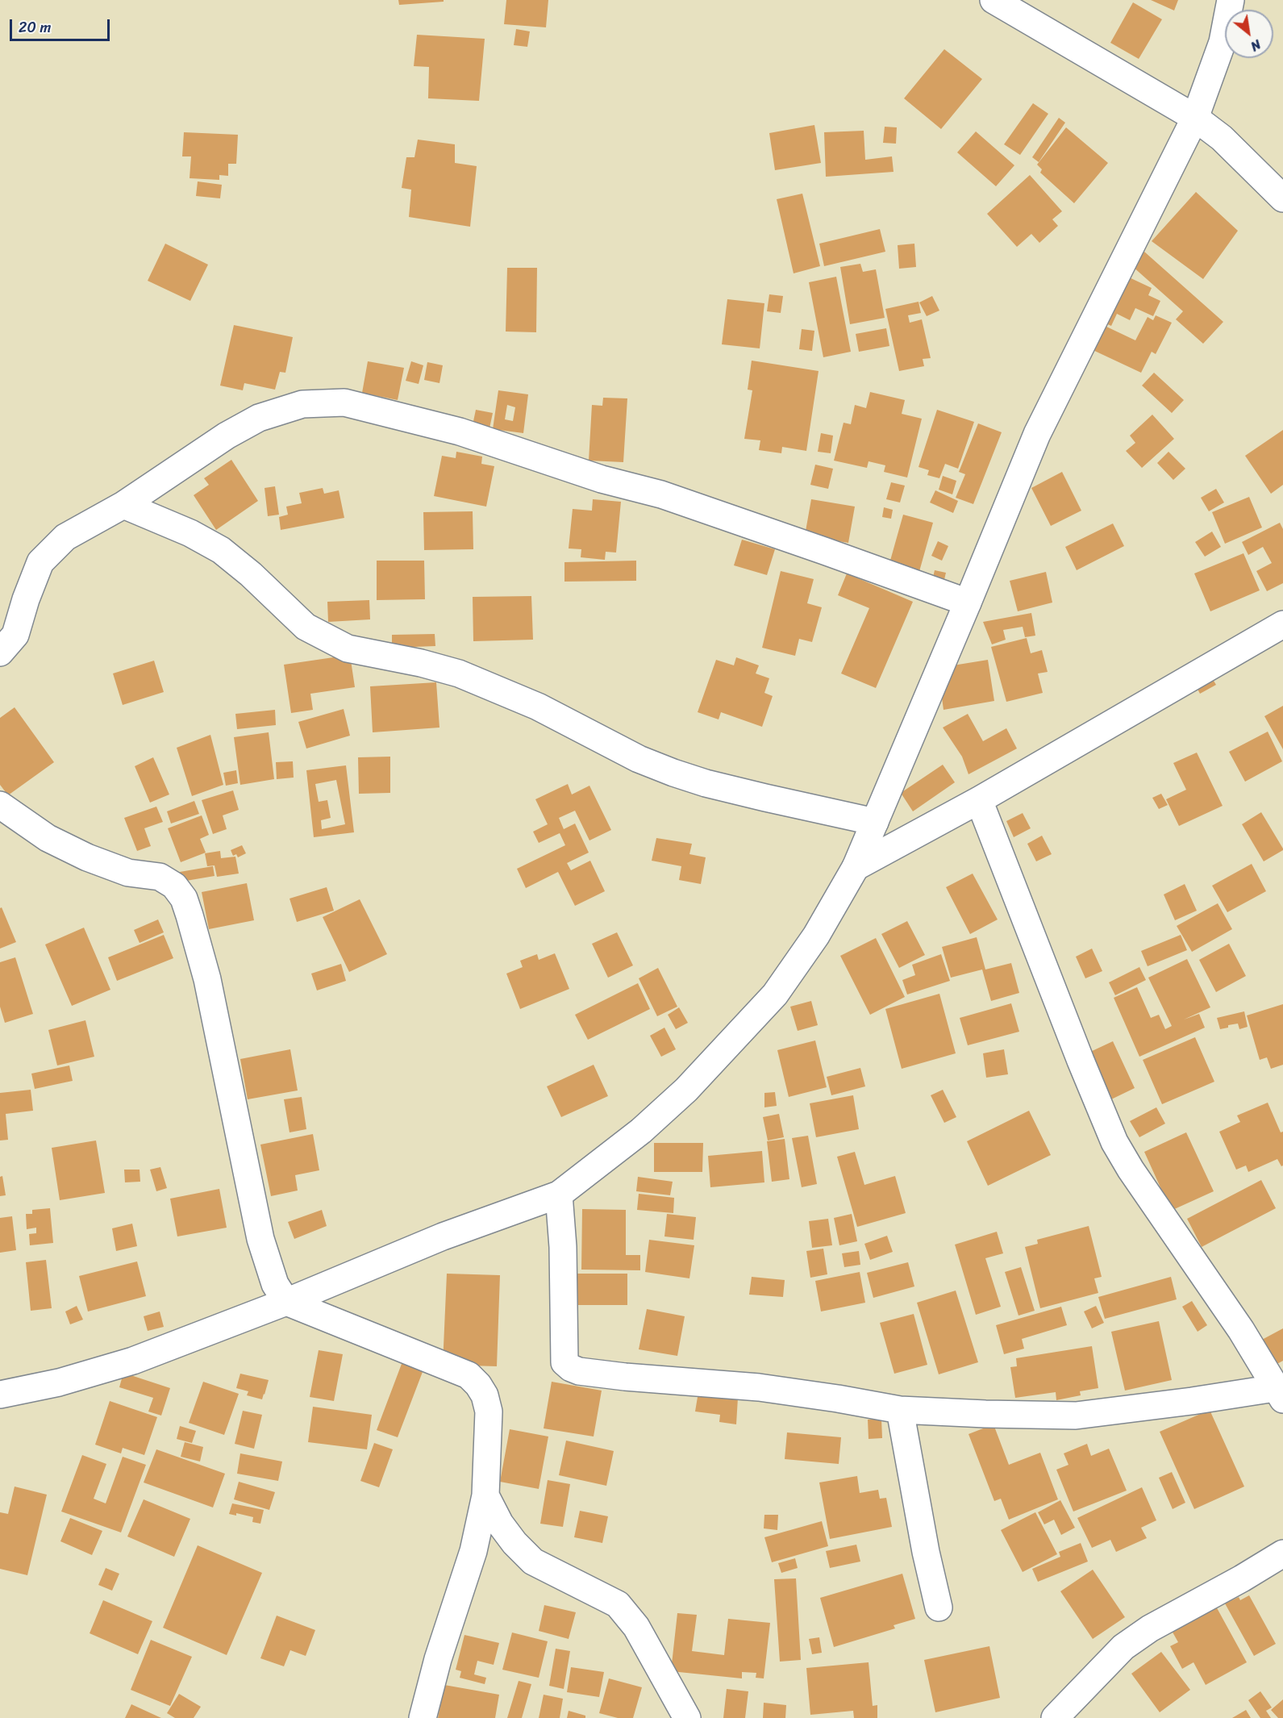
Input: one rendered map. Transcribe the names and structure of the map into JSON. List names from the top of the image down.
{
  "scale_bar": "20 m",
  "north": "bottom right"
}
